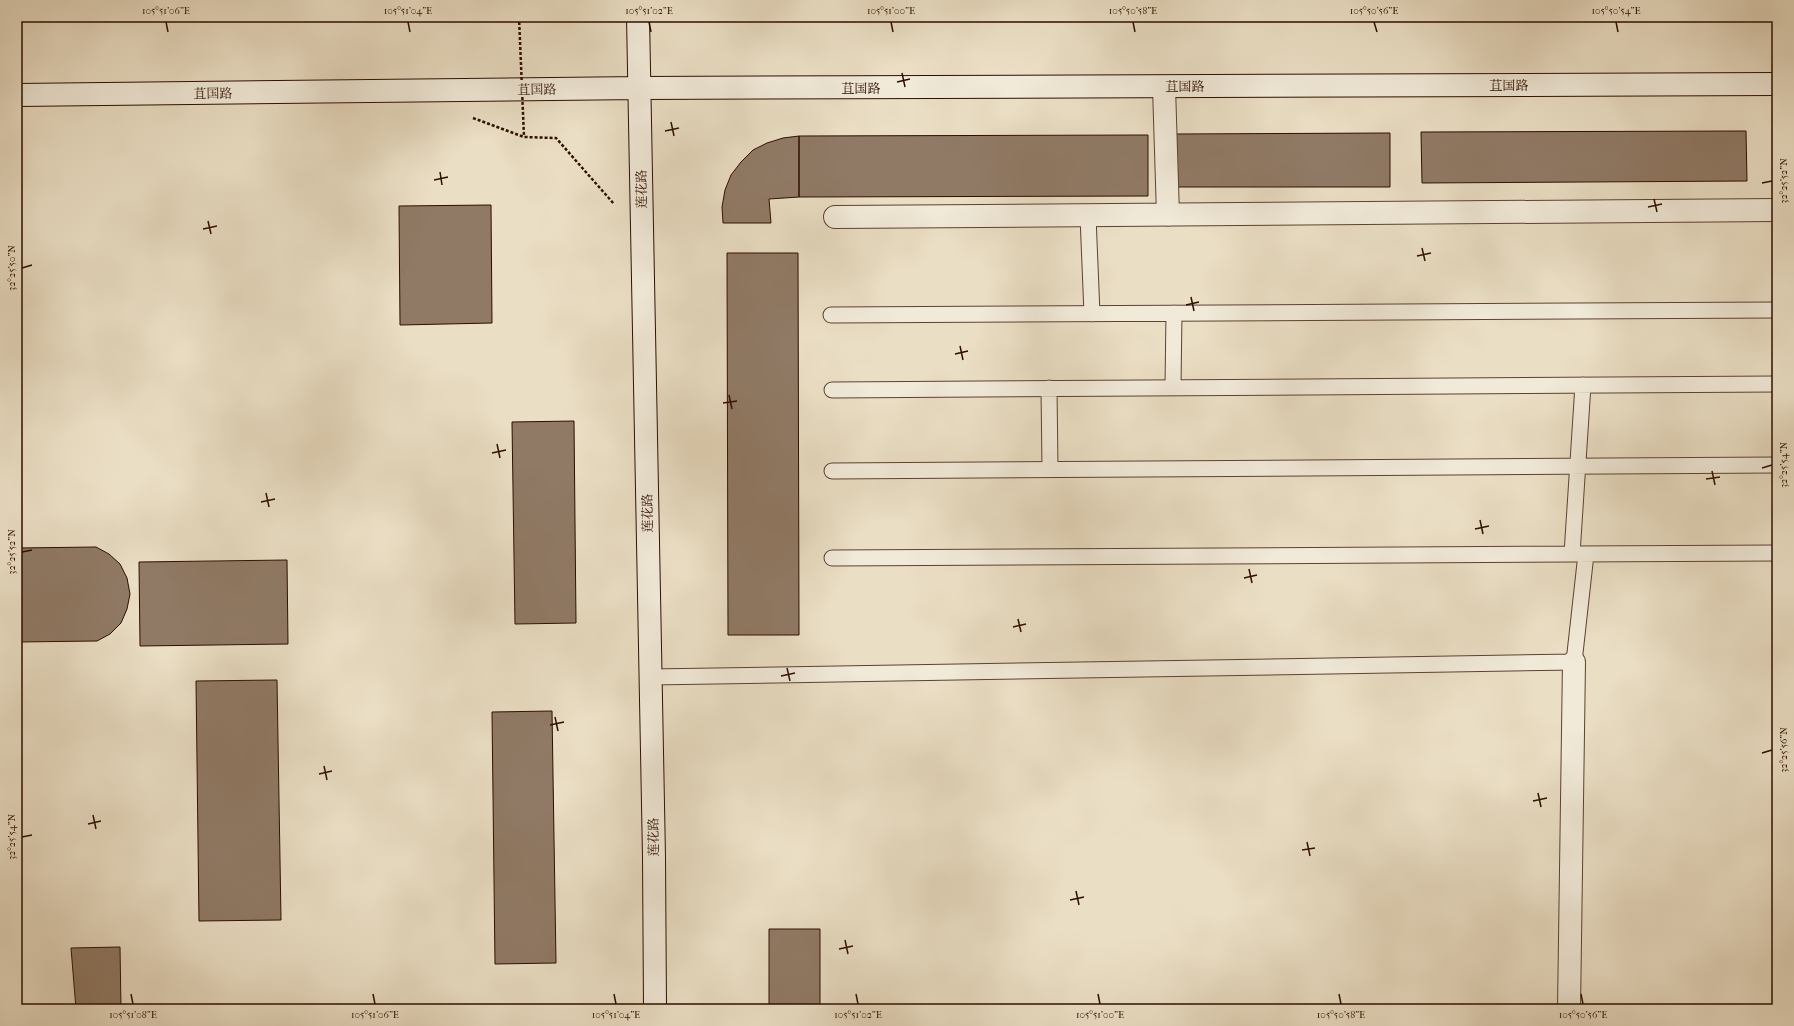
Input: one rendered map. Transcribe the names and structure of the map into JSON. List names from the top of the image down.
{
  "streets": {
    "street": ["苴国路", "莲花路"]
  },
  "crossings": [
    ["苴国路", "莲花路"]
  ],
  "coordinates": [
    "105°51'06\"E",
    "105°51'04\"E",
    "105°51'02\"E",
    "105°51'00\"E",
    "105°50'58\"E",
    "105°50'56\"E",
    "105°50'54\"E",
    "32°25'52\"N",
    "32°25'50\"N",
    "32°25'54\"N",
    "32°25'56\"N",
    "105°51'08\"E"
  ]
}
